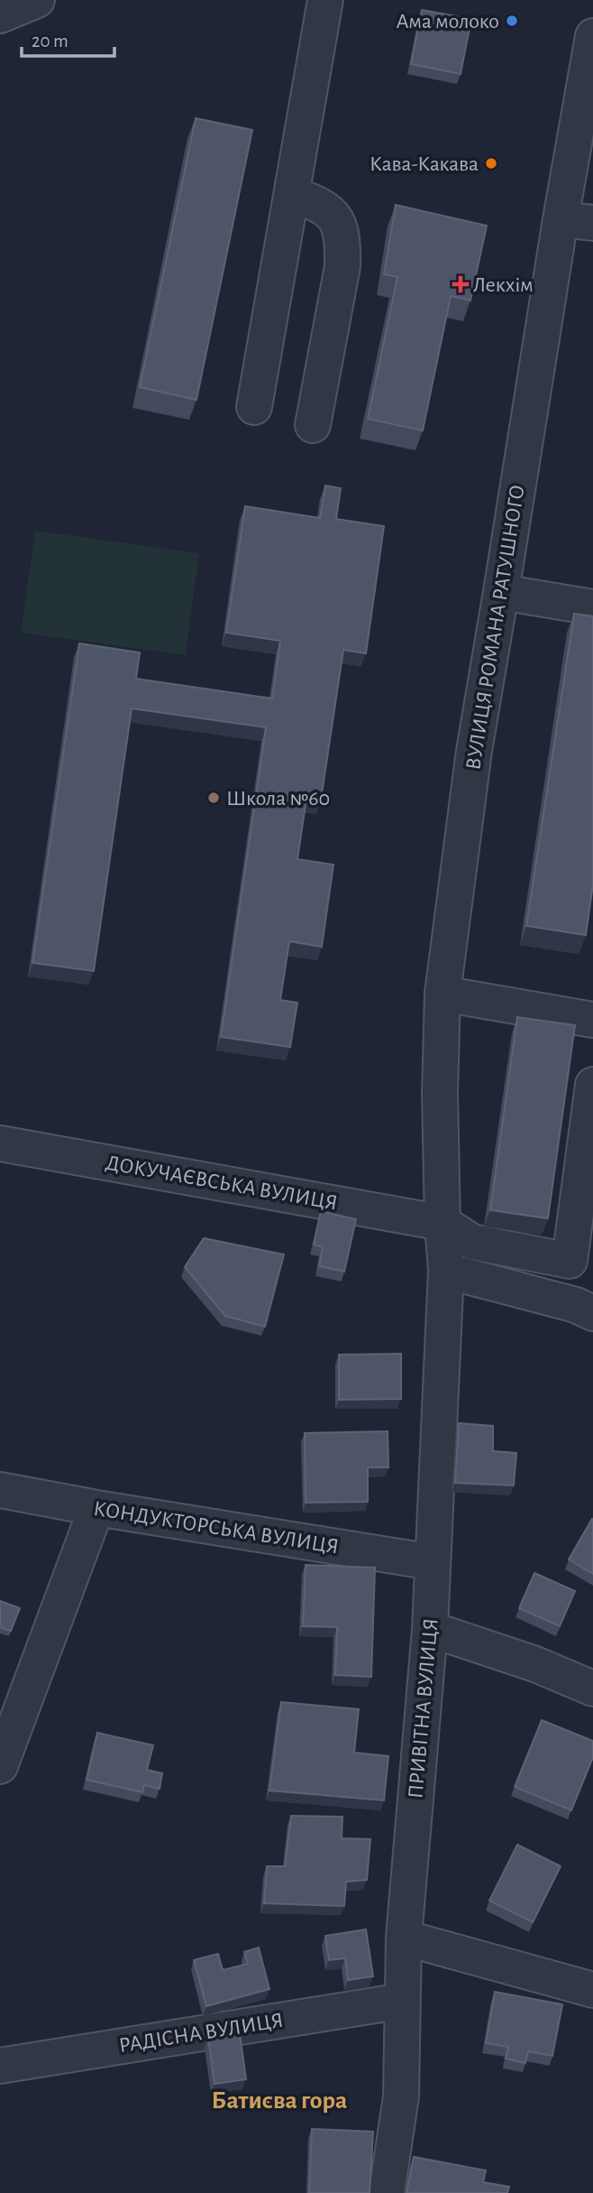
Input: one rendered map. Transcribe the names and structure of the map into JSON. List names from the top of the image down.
{
  "streets": {
    "street": [
      "ВУЛИЦЯ РОМАНА РАТУШНОГО",
      "ДОКУЧАЄВСЬКА ВУЛИЦЯ",
      "КОНДУКТОРСЬКА ВУЛИЦЯ",
      "ПРИВІТНА ВУЛИЦЯ",
      "РАДІСНА ВУЛИЦЯ"
    ]
  },
  "crossings": [
    ["ВУЛИЦЯ РОМАНА РАТУШНОГО", "ДОКУЧАЄВСЬКА ВУЛИЦЯ"],
    ["ВУЛИЦЯ РОМАНА РАТУШНОГО", "ПРИВІТНА ВУЛИЦЯ"],
    ["ДОКУЧАЄВСЬКА ВУЛИЦЯ", "ПРИВІТНА ВУЛИЦЯ"],
    ["КОНДУКТОРСЬКА ВУЛИЦЯ", "ПРИВІТНА ВУЛИЦЯ"],
    ["ПРИВІТНА ВУЛИЦЯ", "РАДІСНА ВУЛИЦЯ"]
  ],
  "districts": ["Батиєва гора"],
  "places": {
    "other": ["Ама молоко", "Кава-Какава", "Школа №60"],
    "health": ["Лекхім"]
  },
  "scale_bar": "20 m"
}
